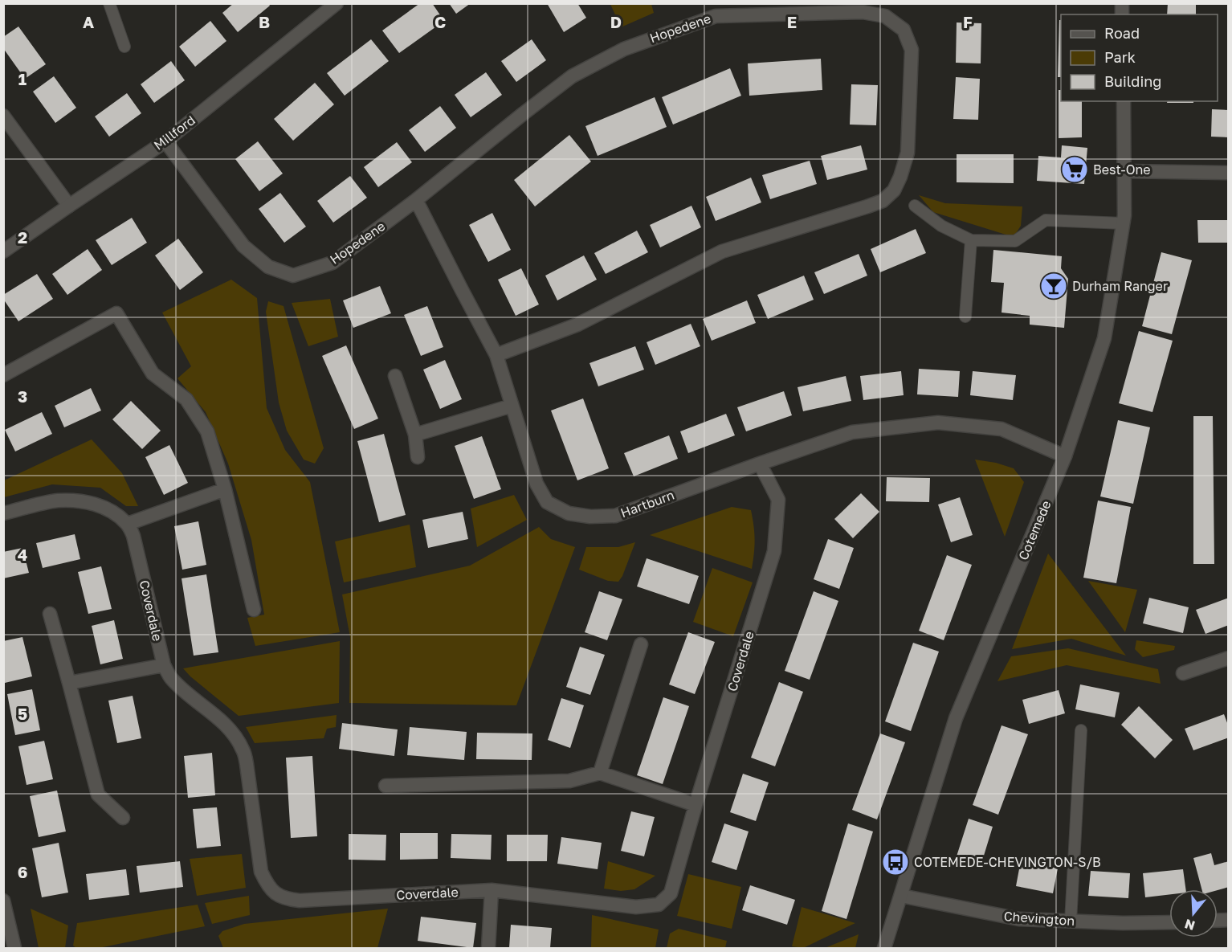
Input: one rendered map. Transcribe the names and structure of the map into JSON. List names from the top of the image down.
{
  "streets": {
    "street": [
      "Hopedene",
      "Millford",
      "Hartburn",
      "Cotemede",
      "Coverdale",
      "Chevington"
    ]
  },
  "crossings": [
    ["Hopedene", "Millford"],
    ["Hopedene", "Hartburn"],
    ["Hartburn", "Cotemede"],
    ["Hartburn", "Coverdale"],
    ["Cotemede", "Chevington"]
  ],
  "places": {
    "supermarket": ["Best-One"],
    "bar": ["Durham Ranger"],
    "bus stop": ["COTEMEDE-CHEVINGTON-S/B"]
  },
  "legend": ["Road", "Park", "Building"],
  "north": "bottom",
  "grid": {
    "columns": [
      "A",
      "B",
      "C",
      "D",
      "E",
      "F"
    ],
    "rows": [
      "1",
      "2",
      "3",
      "4",
      "5",
      "6"
    ]
  }
}
